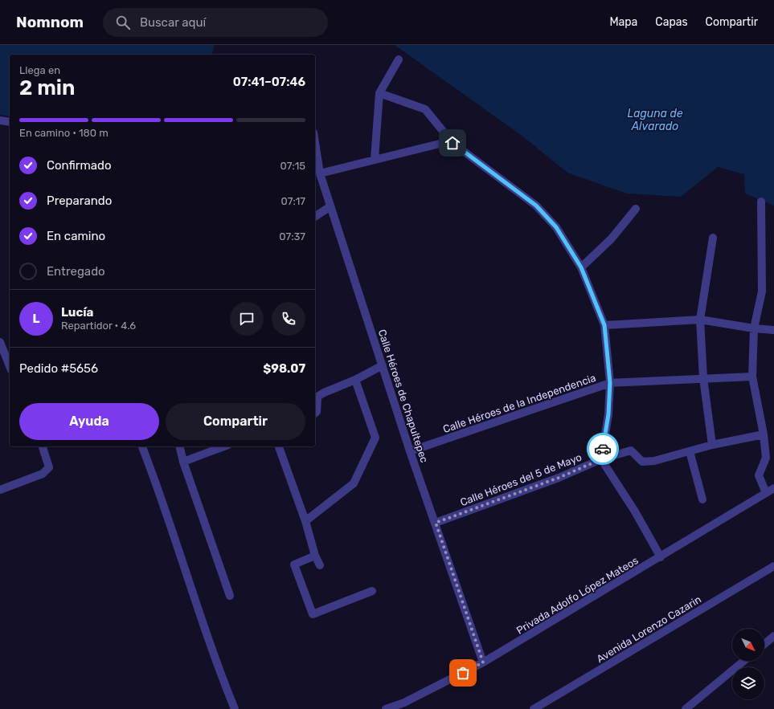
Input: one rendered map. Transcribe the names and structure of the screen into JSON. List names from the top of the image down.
{
  "streets": {
    "street": [
      "Calle Héroes de Chapultepec",
      "Calle Héroes de la Independencia",
      "Calle Héroes del 5 de Mayo",
      "Privada Adolfo López Mateos",
      "Avenida Lorenzo Cazarin"
    ]
  },
  "crossings": [
    ["Calle Héroes de Chapultepec", "Calle Héroes de la Independencia"],
    ["Calle Héroes de Chapultepec", "Calle Héroes del 5 de Mayo"],
    ["Calle Héroes de Chapultepec", "Privada Adolfo López Mateos"]
  ],
  "water": ["Laguna de Alvarado"],
  "north": "bottom right",
  "page": {
    "header": "Nomnom",
    "search": "Buscar aquí",
    "nav": ["Mapa", "Capas", "Compartir"],
    "heading": ["2 min", "Llega en", "07:41–07:46"],
    "panel": [
      "Lucía",
      "Repartidor · 4.6",
      "Pedido #5656",
      "$98.07"
    ],
    "bar": "En camino · 180 m",
    "list": [
      ["Confirmado", "07:15"],
      ["Preparando", "07:17"],
      ["En camino", "07:37"],
      "Entregado"
    ],
    "round": "L",
    "buttons": ["Ayuda", "Compartir"]
  }
}
